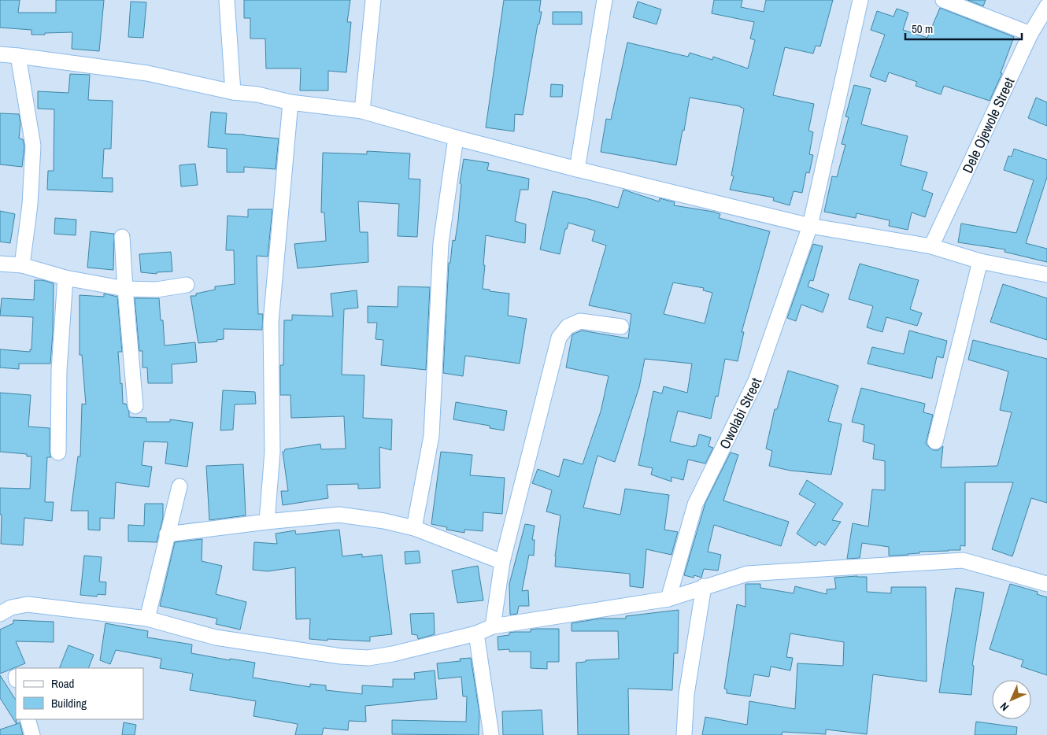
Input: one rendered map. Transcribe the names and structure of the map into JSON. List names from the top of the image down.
{
  "streets": {
    "street": ["Dele Ojewole Street", "Owolabi Street"]
  },
  "legend": ["Road", "Building"],
  "scale_bar": "50 m",
  "north": "bottom left"
}
